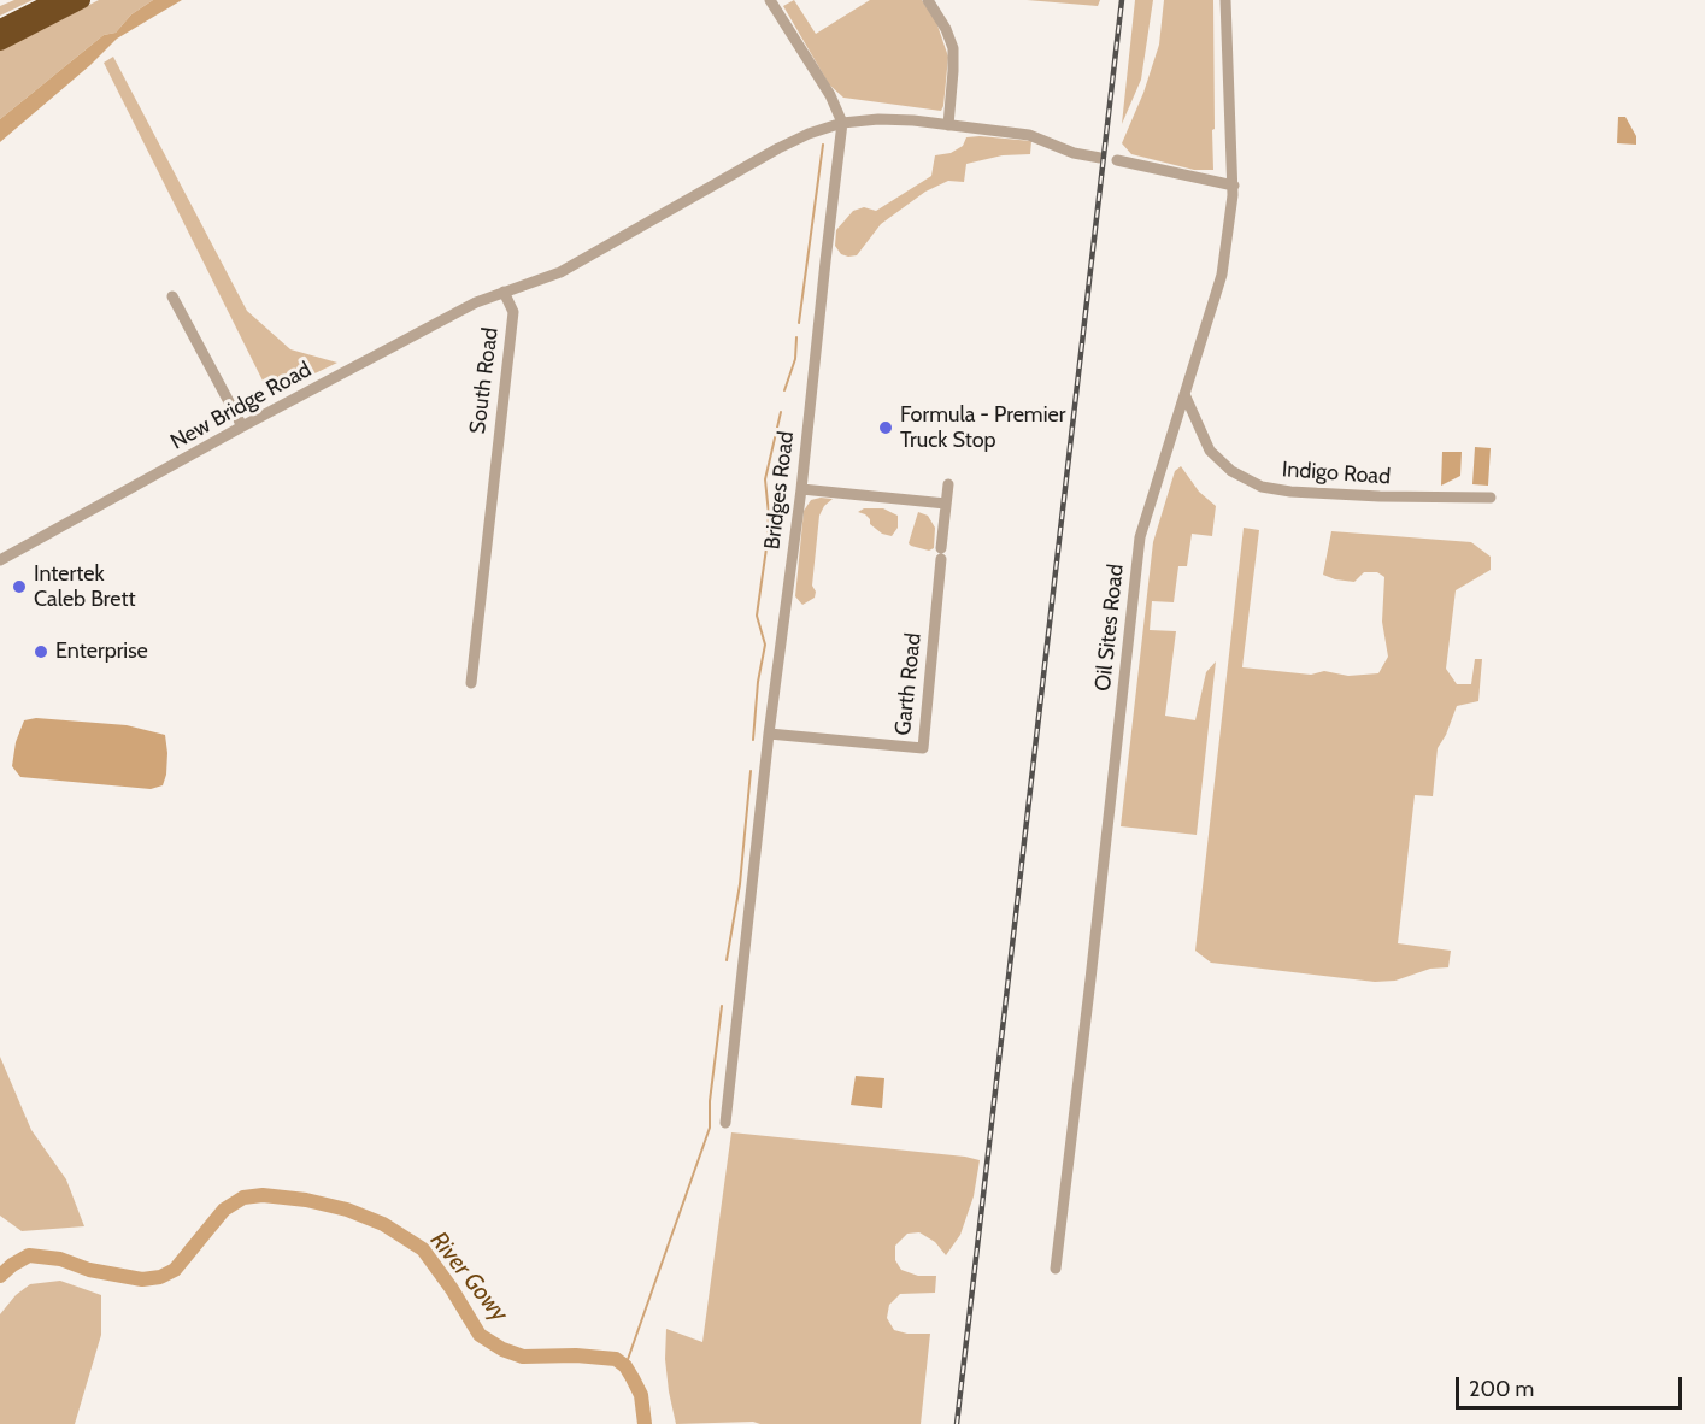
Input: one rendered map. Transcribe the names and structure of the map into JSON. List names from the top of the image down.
{
  "streets": {
    "street": [
      "South Road",
      "New Bridge Road",
      "Indigo Road",
      "Bridges Road",
      "Oil Sites Road",
      "Garth Road"
    ]
  },
  "crossings": [
    ["South Road", "New Bridge Road"],
    ["Indigo Road", "Oil Sites Road"],
    ["Bridges Road", "Garth Road"]
  ],
  "water": ["River Gowy"],
  "places": ["Formula - Premier Truck Stop", "Intertek Caleb Brett", "Enterprise"],
  "scale_bar": "200 m"
}
